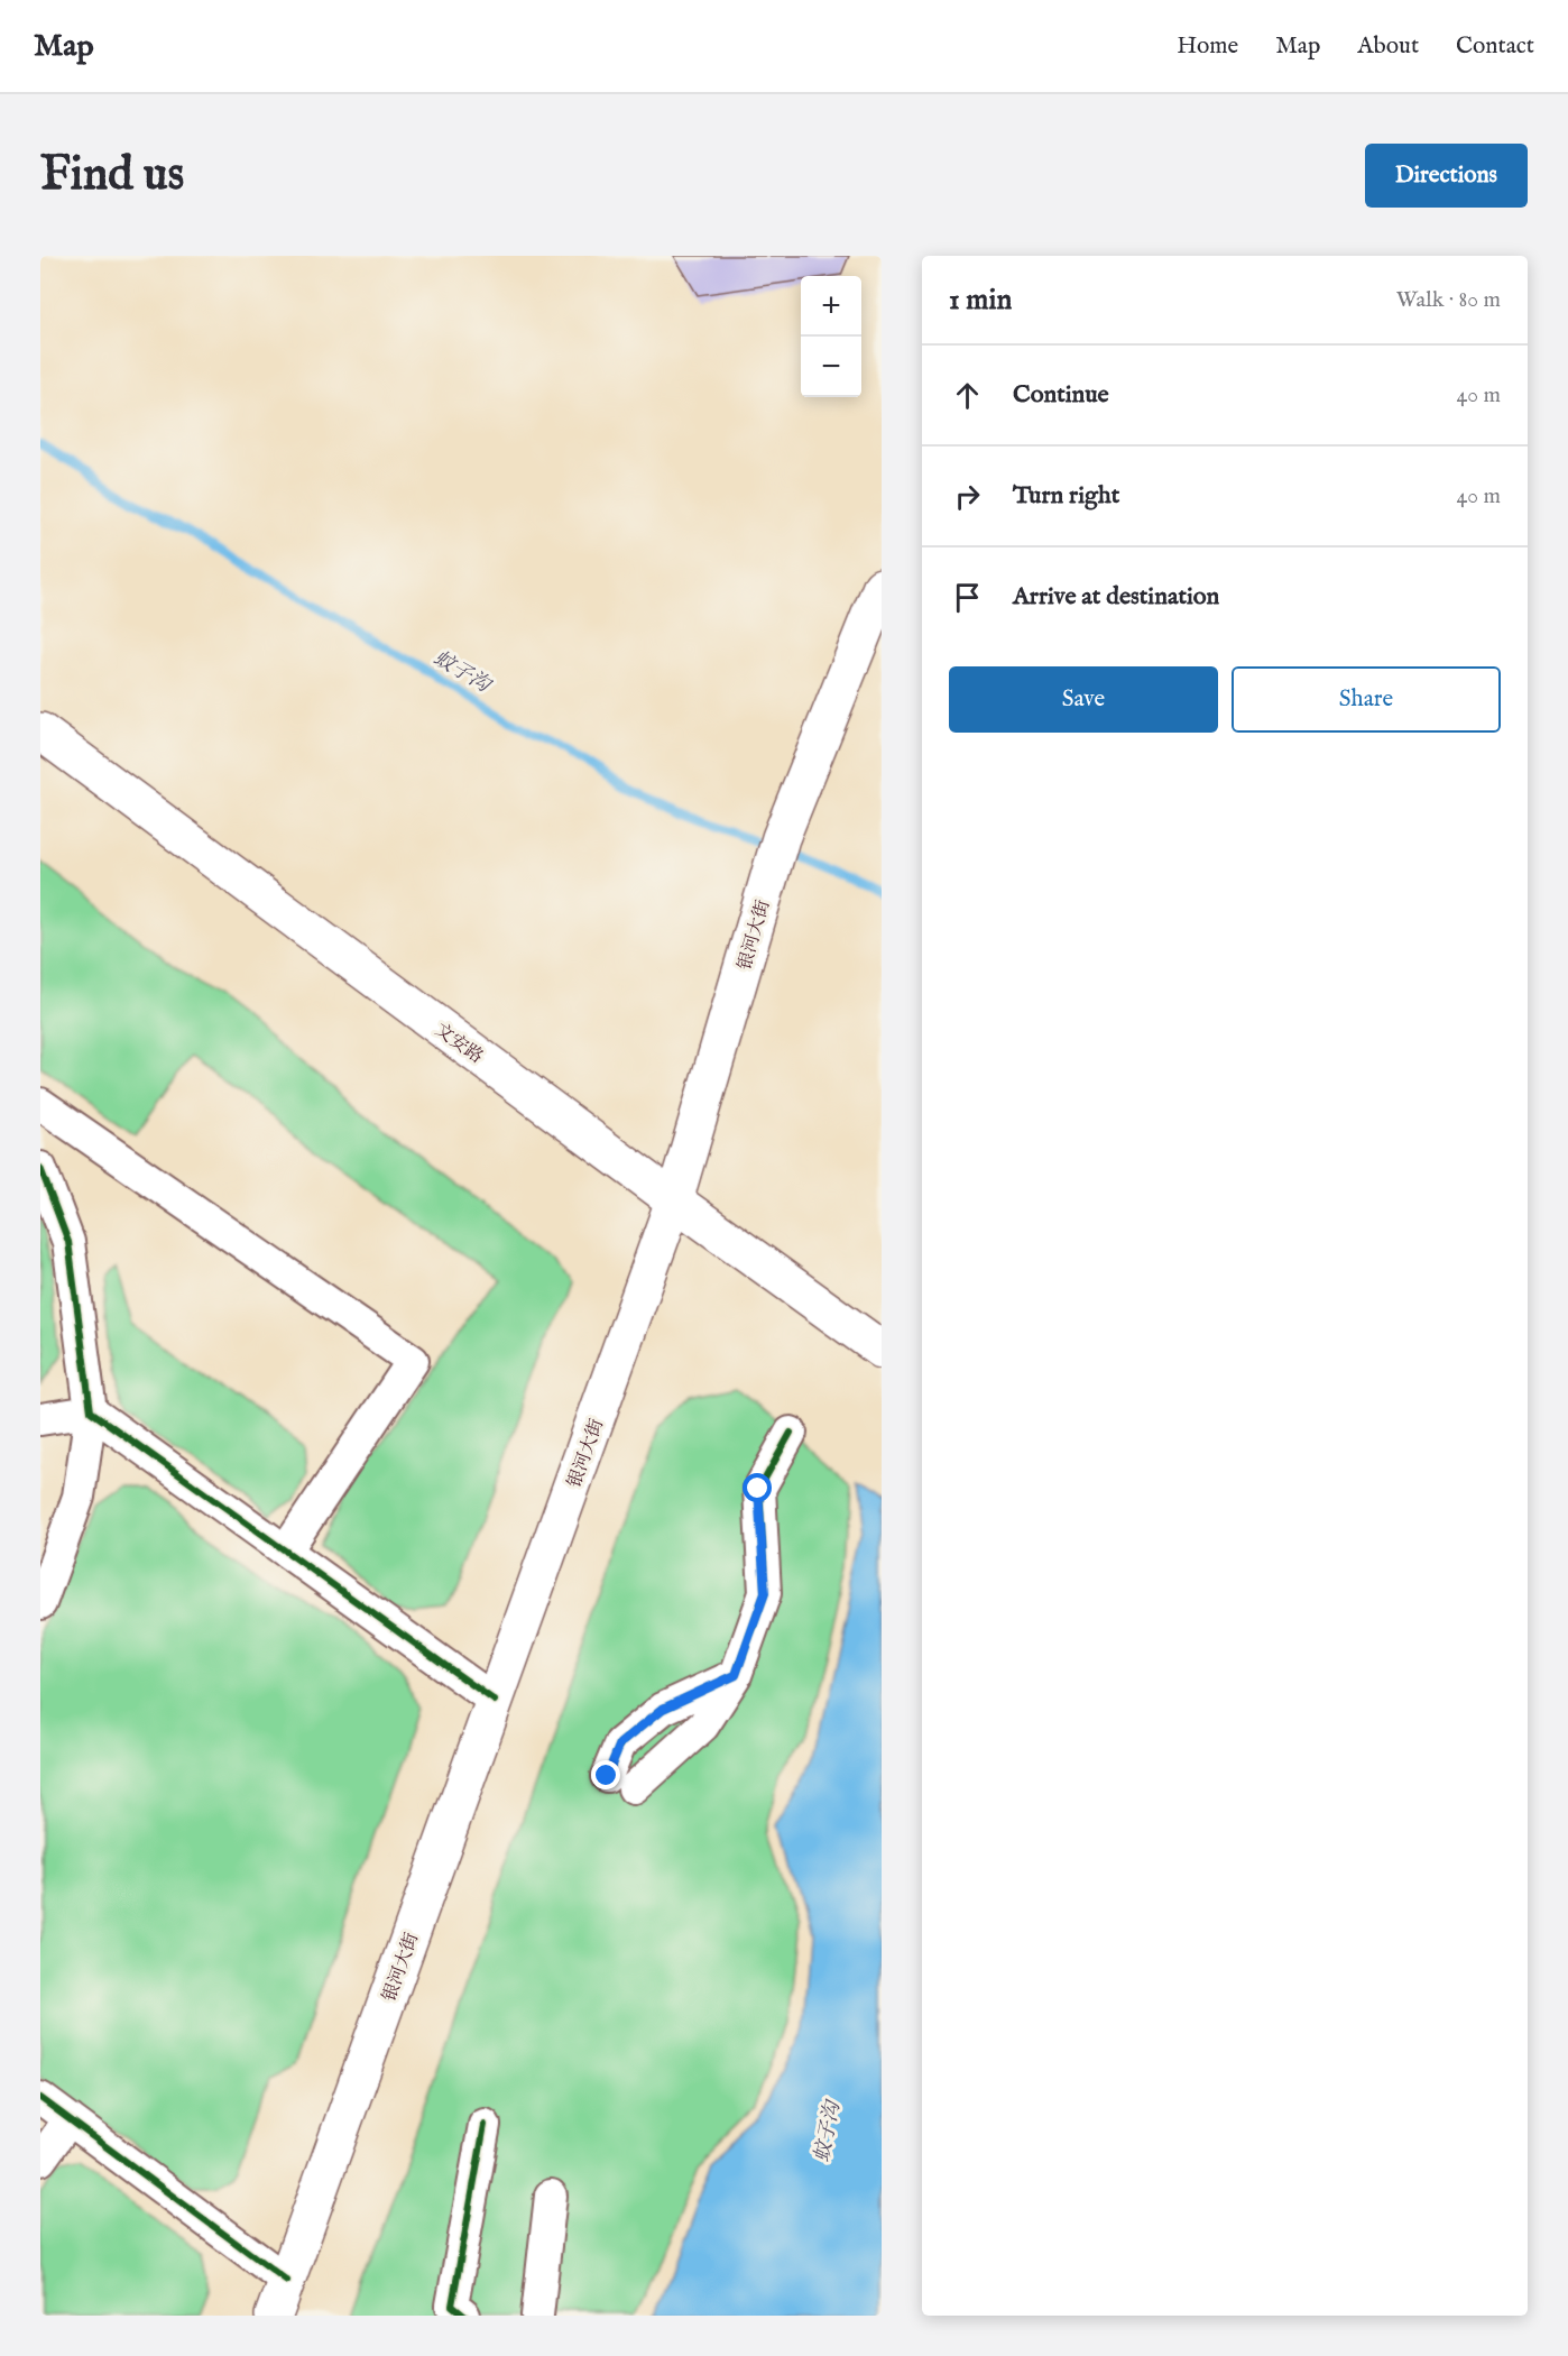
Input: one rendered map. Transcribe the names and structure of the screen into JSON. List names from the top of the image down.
{
  "streets": {
    "main road": ["银河大街", "文安路"]
  },
  "crossings": [
    ["银河大街", "文安路"]
  ],
  "water": ["蚊子沟"],
  "page": {
    "header": "Map",
    "nav": [
      "Home",
      "Map",
      "About",
      "Contact"
    ],
    "buttons": [
      "Directions",
      ["Save", "Share"]
    ],
    "title": "Find us",
    "heading": ["1 min", "Walk · 80 m"],
    "map_buttons": ["+", "−"],
    "list": [
      ["Continue", "40 m"],
      ["Turn right", "40 m"],
      "Arrive at destination"
    ]
  }
}
